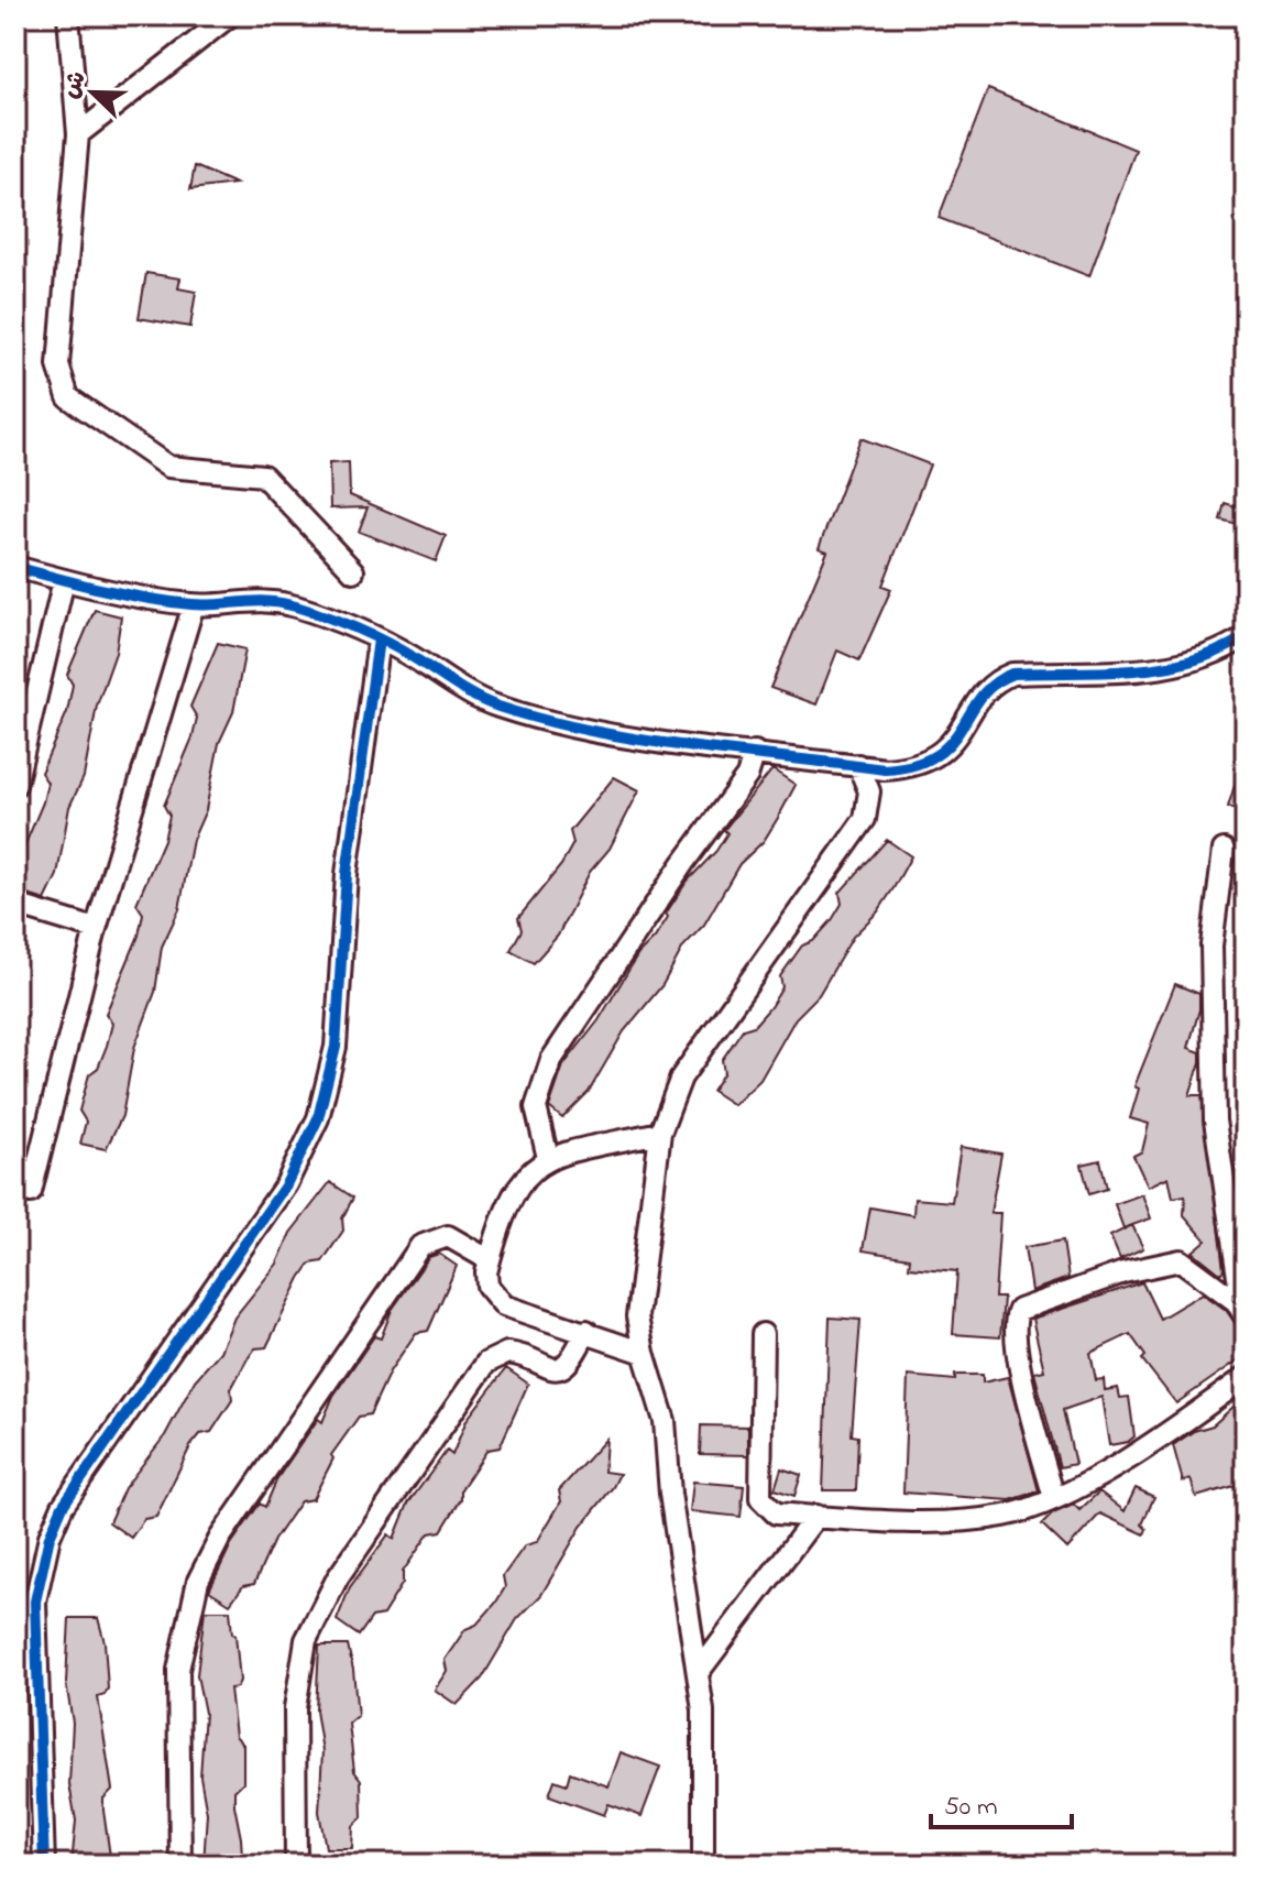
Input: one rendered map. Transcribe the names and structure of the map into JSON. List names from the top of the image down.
{
  "scale_bar": "50 m",
  "north": "top left"
}
